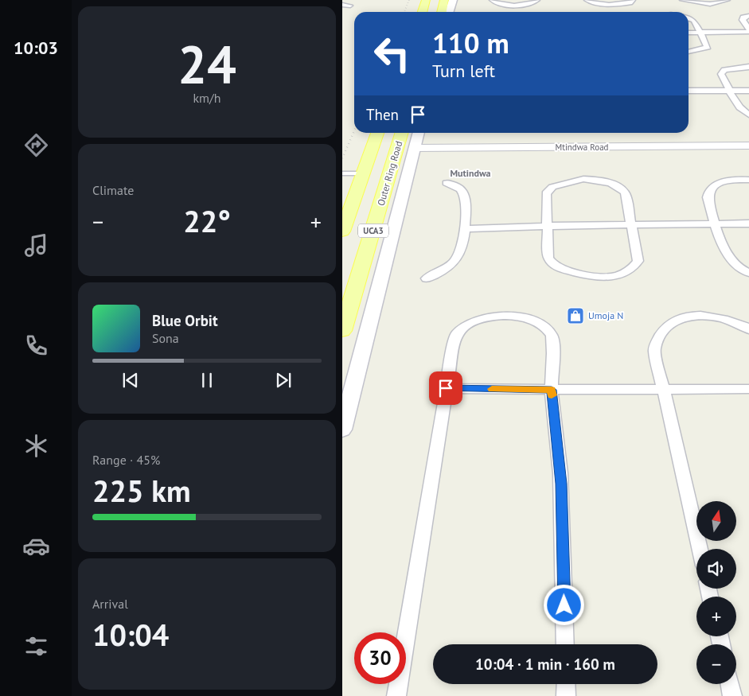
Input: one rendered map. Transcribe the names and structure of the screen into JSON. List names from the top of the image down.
{
  "streets": {
    "main road": ["Outer Ring Road", "UCA3"],
    "street": ["Mtindwa Road"]
  },
  "crossings": [
    ["Mtindwa Road", "UCA3"]
  ],
  "districts": ["Mutindwa"],
  "places": {
    "shop": ["Umoja N"]
  },
  "north": "top",
  "page": {
    "tabs": "10:03",
    "tile": [
      ["24", "km/h"],
      "Climate",
      ["Range · 45%", "225 km"],
      ["Arrival", "10:04"]
    ],
    "turn": ["110 m", "Turn left"],
    "then": "Then",
    "heat": ["−", "22°", "+"],
    "song": ["Blue Orbit", "Sona"],
    "map_buttons": ["+", "−"],
    "limit": "30",
    "trip": "10:04 · 1 min · 160 m"
  }
}
